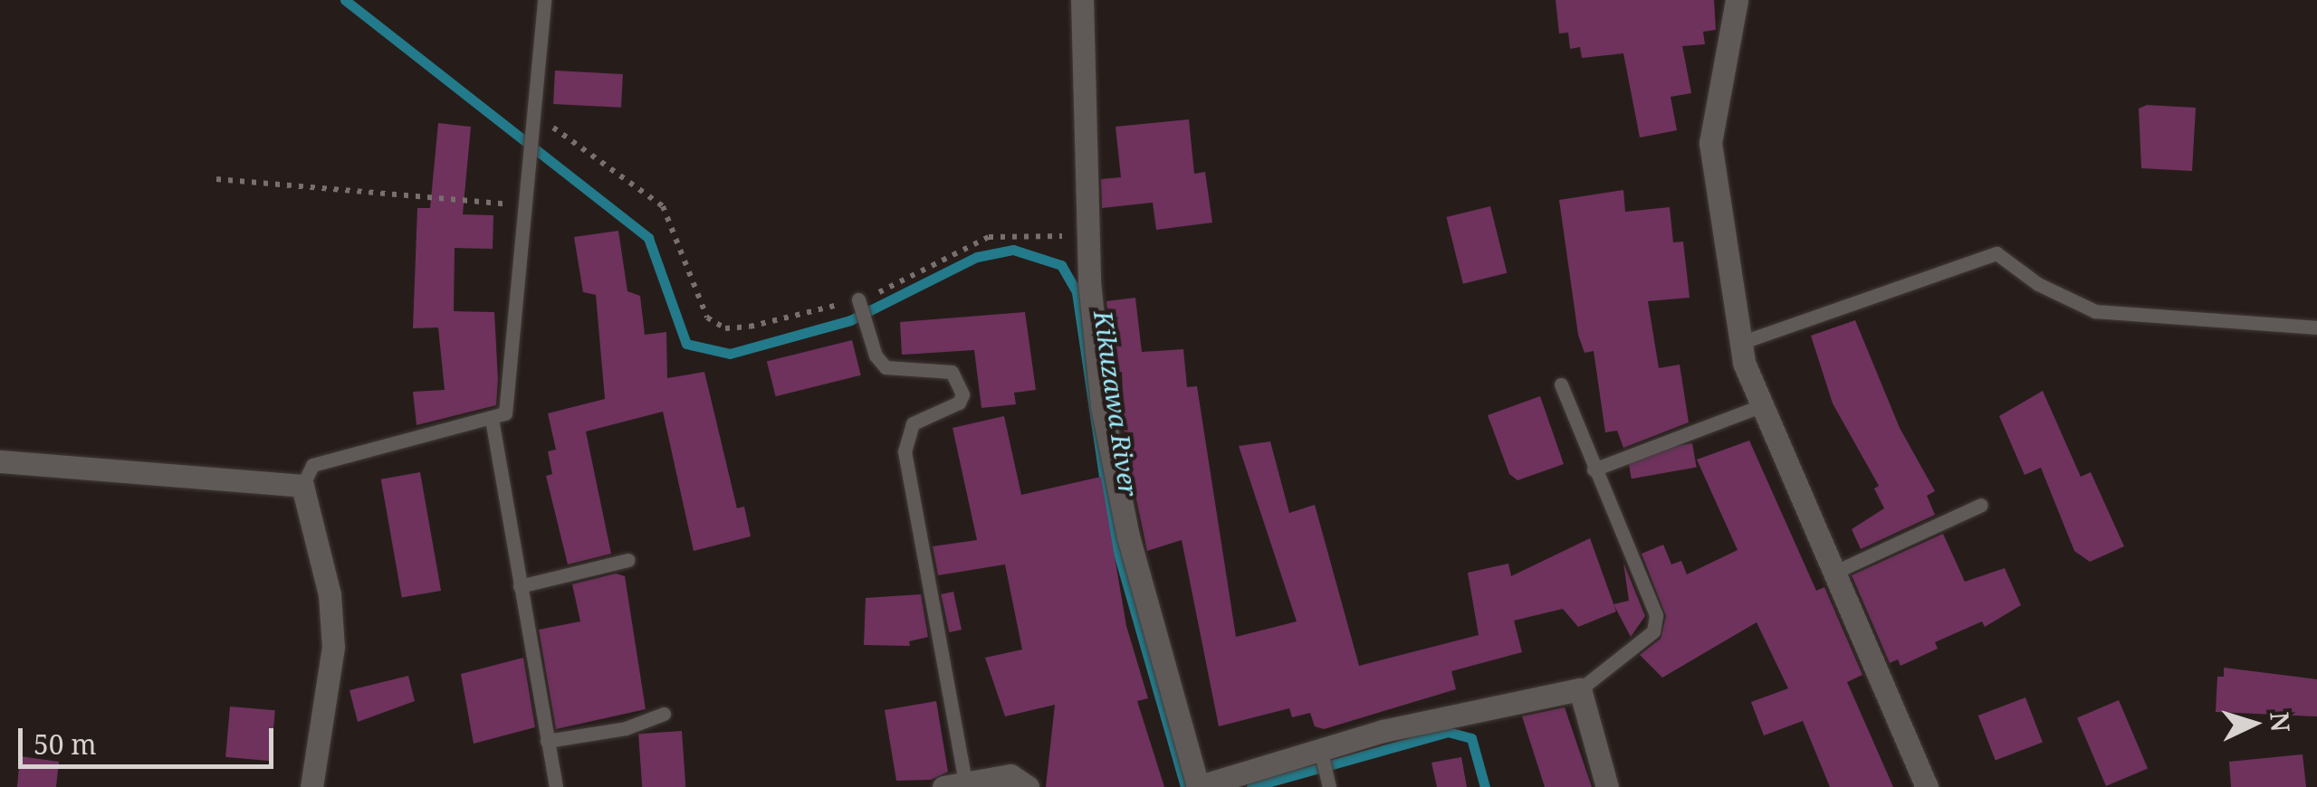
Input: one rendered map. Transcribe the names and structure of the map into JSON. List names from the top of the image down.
{
  "water": ["Kikuzawa River"],
  "scale_bar": "50 m",
  "north": "right"
}
